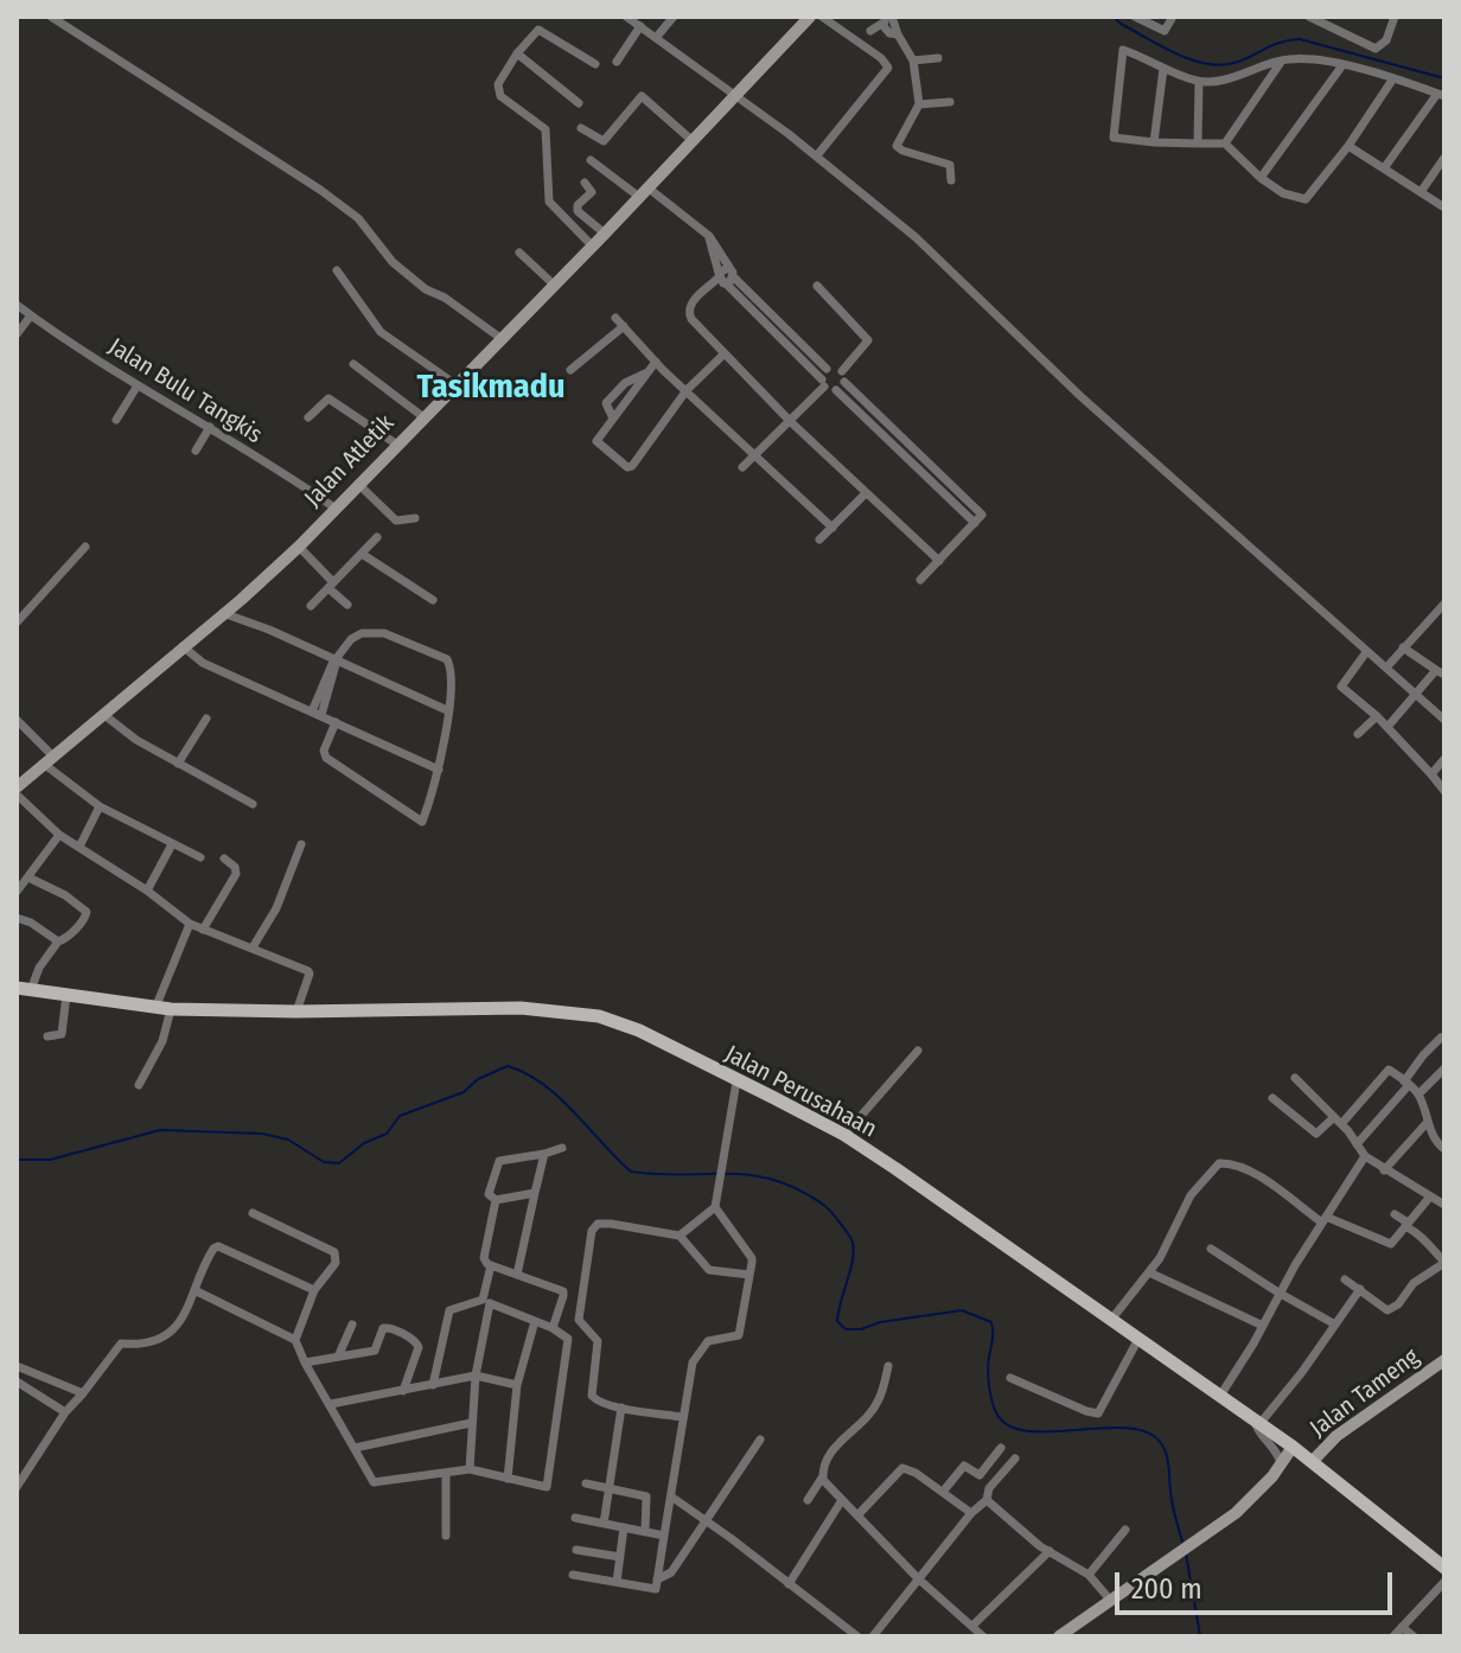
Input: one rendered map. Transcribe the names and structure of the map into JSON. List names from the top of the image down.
{
  "streets": {
    "main road": ["Jalan Perusahaan"],
    "street": ["Jalan Bulu Tangkis", "Jalan Atletik", "Jalan Tameng"]
  },
  "crossings": [
    ["Jalan Bulu Tangkis", "Jalan Atletik"],
    ["Jalan Perusahaan", "Jalan Tameng"]
  ],
  "districts": ["Tasikmadu"],
  "scale_bar": "200 m"
}
